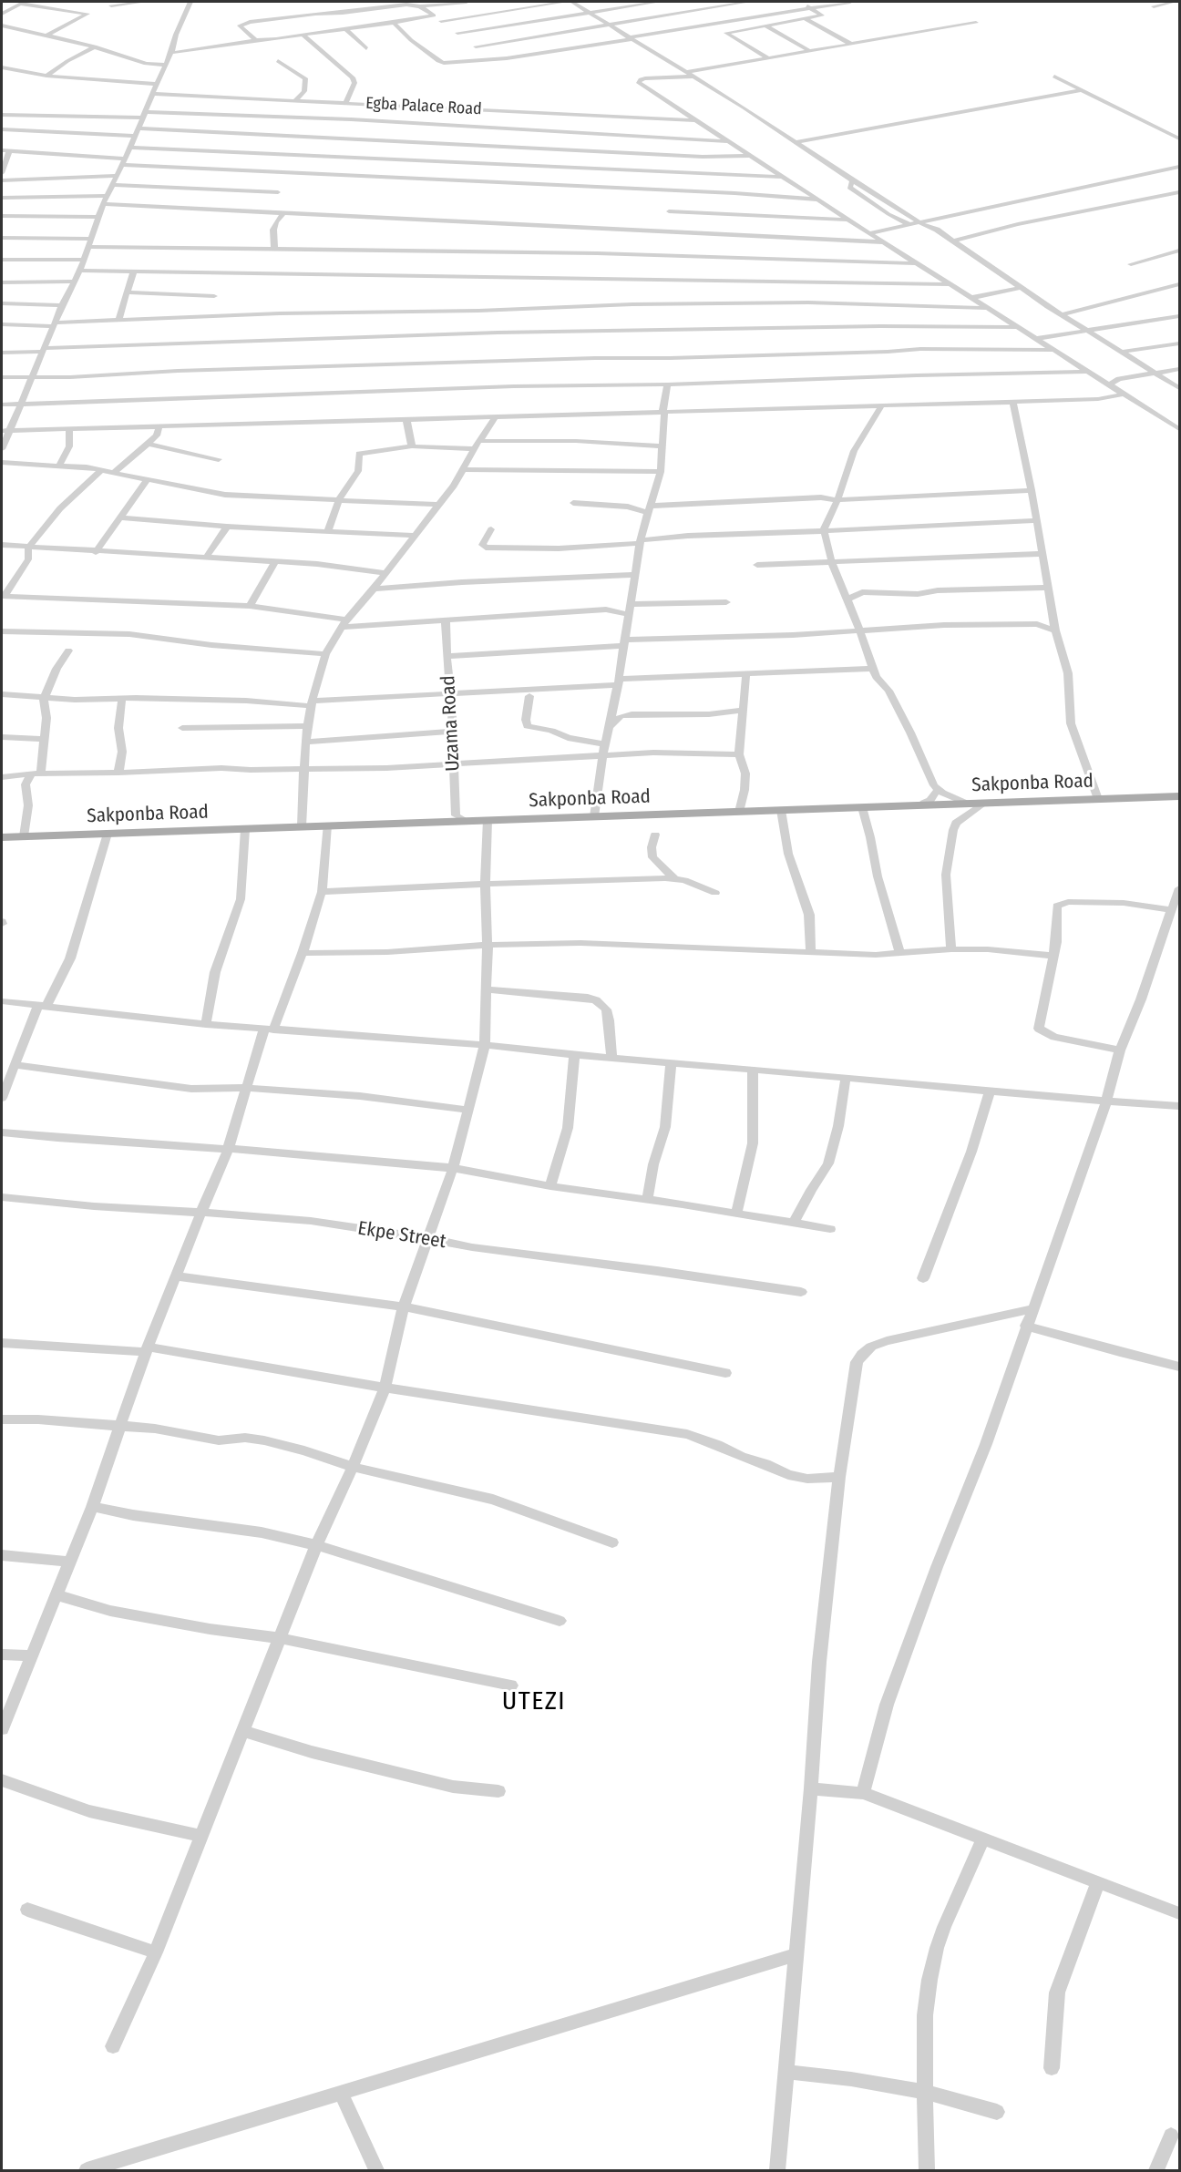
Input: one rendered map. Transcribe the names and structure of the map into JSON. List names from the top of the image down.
{
  "streets": {
    "main road": ["Sakponba Road"],
    "street": ["Egba Palace Road", "Uzama Road", "Ekpe Street"]
  },
  "crossings": [
    ["Uzama Road", "Sakponba Road"]
  ],
  "districts": ["UTEZI"]
}
